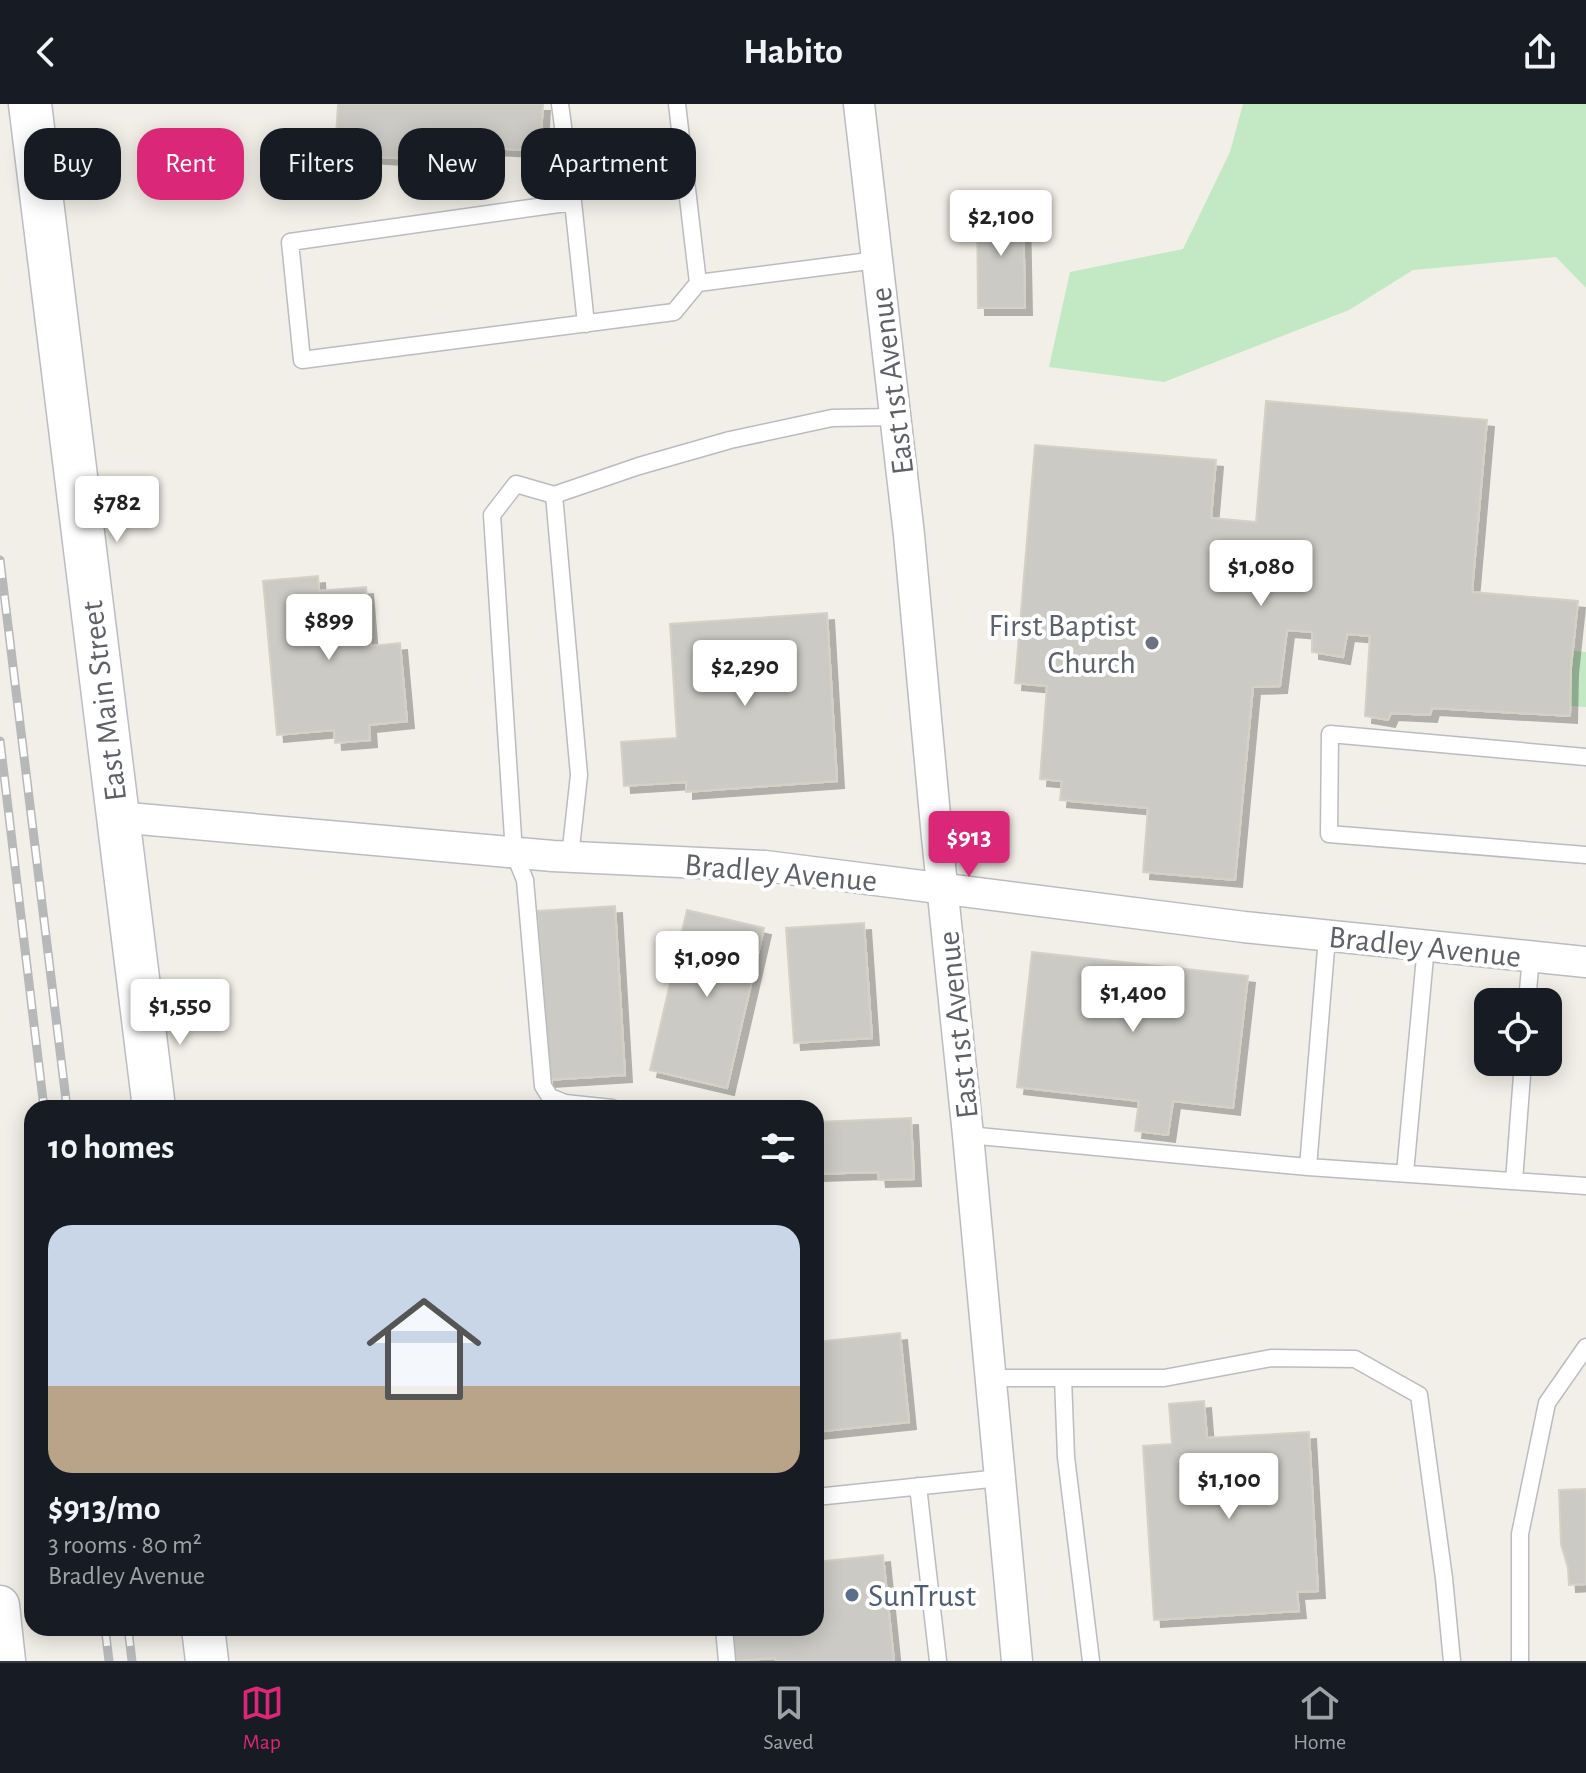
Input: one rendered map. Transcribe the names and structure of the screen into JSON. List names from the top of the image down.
{
  "streets": {
    "main road": ["East Main Street"],
    "street": ["East 1st Avenue", "Bradley Avenue"]
  },
  "crossings": [
    ["East 1st Avenue", "Bradley Avenue"],
    ["East Main Street", "Bradley Avenue"]
  ],
  "places": ["First Baptist Church", "SunTrust"],
  "page": {
    "header": "Habito",
    "chip": [
      "Buy",
      "Rent",
      "Filters",
      "New",
      "Apartment"
    ],
    "price": [
      "$2,100",
      "$782",
      "$1,080",
      "$899",
      "$2,290",
      "$913",
      "$1,090",
      "$1,400",
      "$1,550",
      "$1,100"
    ],
    "heading": "10 homes",
    "list": [
      {
        "name": "$913/mo",
        "note": "3 rooms · 80 m² · Bradley Avenue"
      }
    ],
    "tabs": ["Map", "Saved", "Home"]
  }
}
